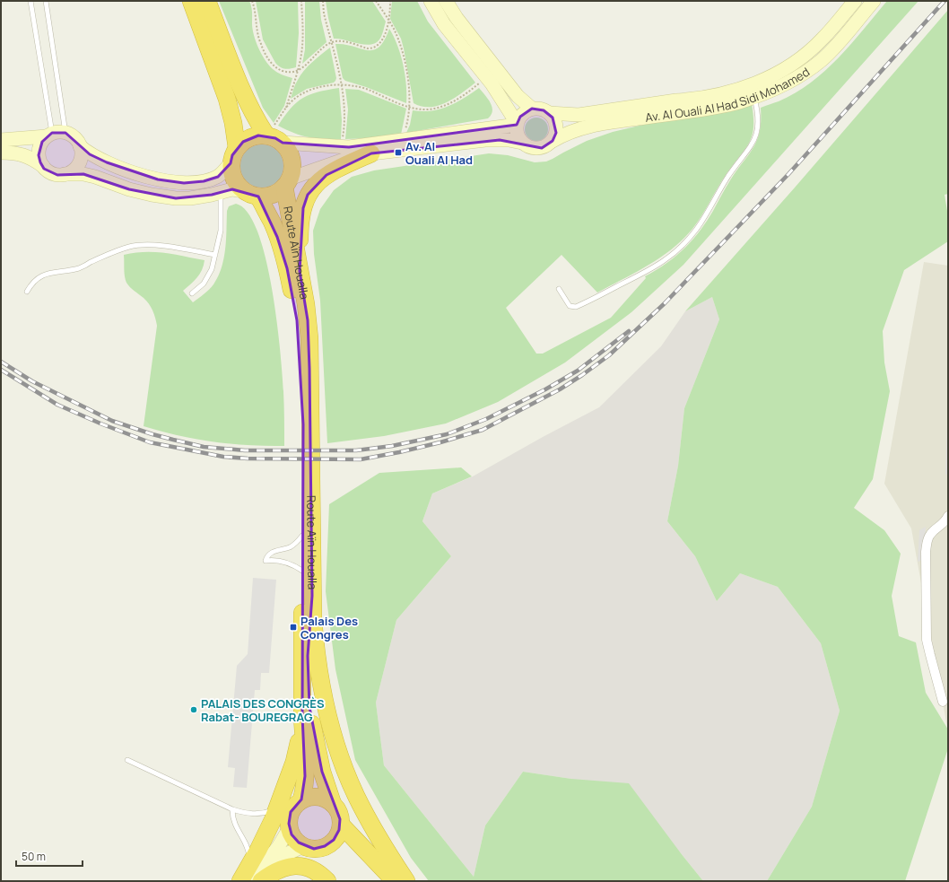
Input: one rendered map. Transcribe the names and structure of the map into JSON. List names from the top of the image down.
{
  "streets": {
    "highway": ["Route Aïn Houalla"],
    "street": ["Av. Al Ouali Al Had Sidi Mohamed"]
  },
  "places": {
    "transit": ["Av. Al Ouali Al Had", "Palais Des Congres"],
    "other": ["PALAIS DES CONGRÈS Rabat- BOUREGRAG"]
  },
  "scale_bar": "50 m"
}
